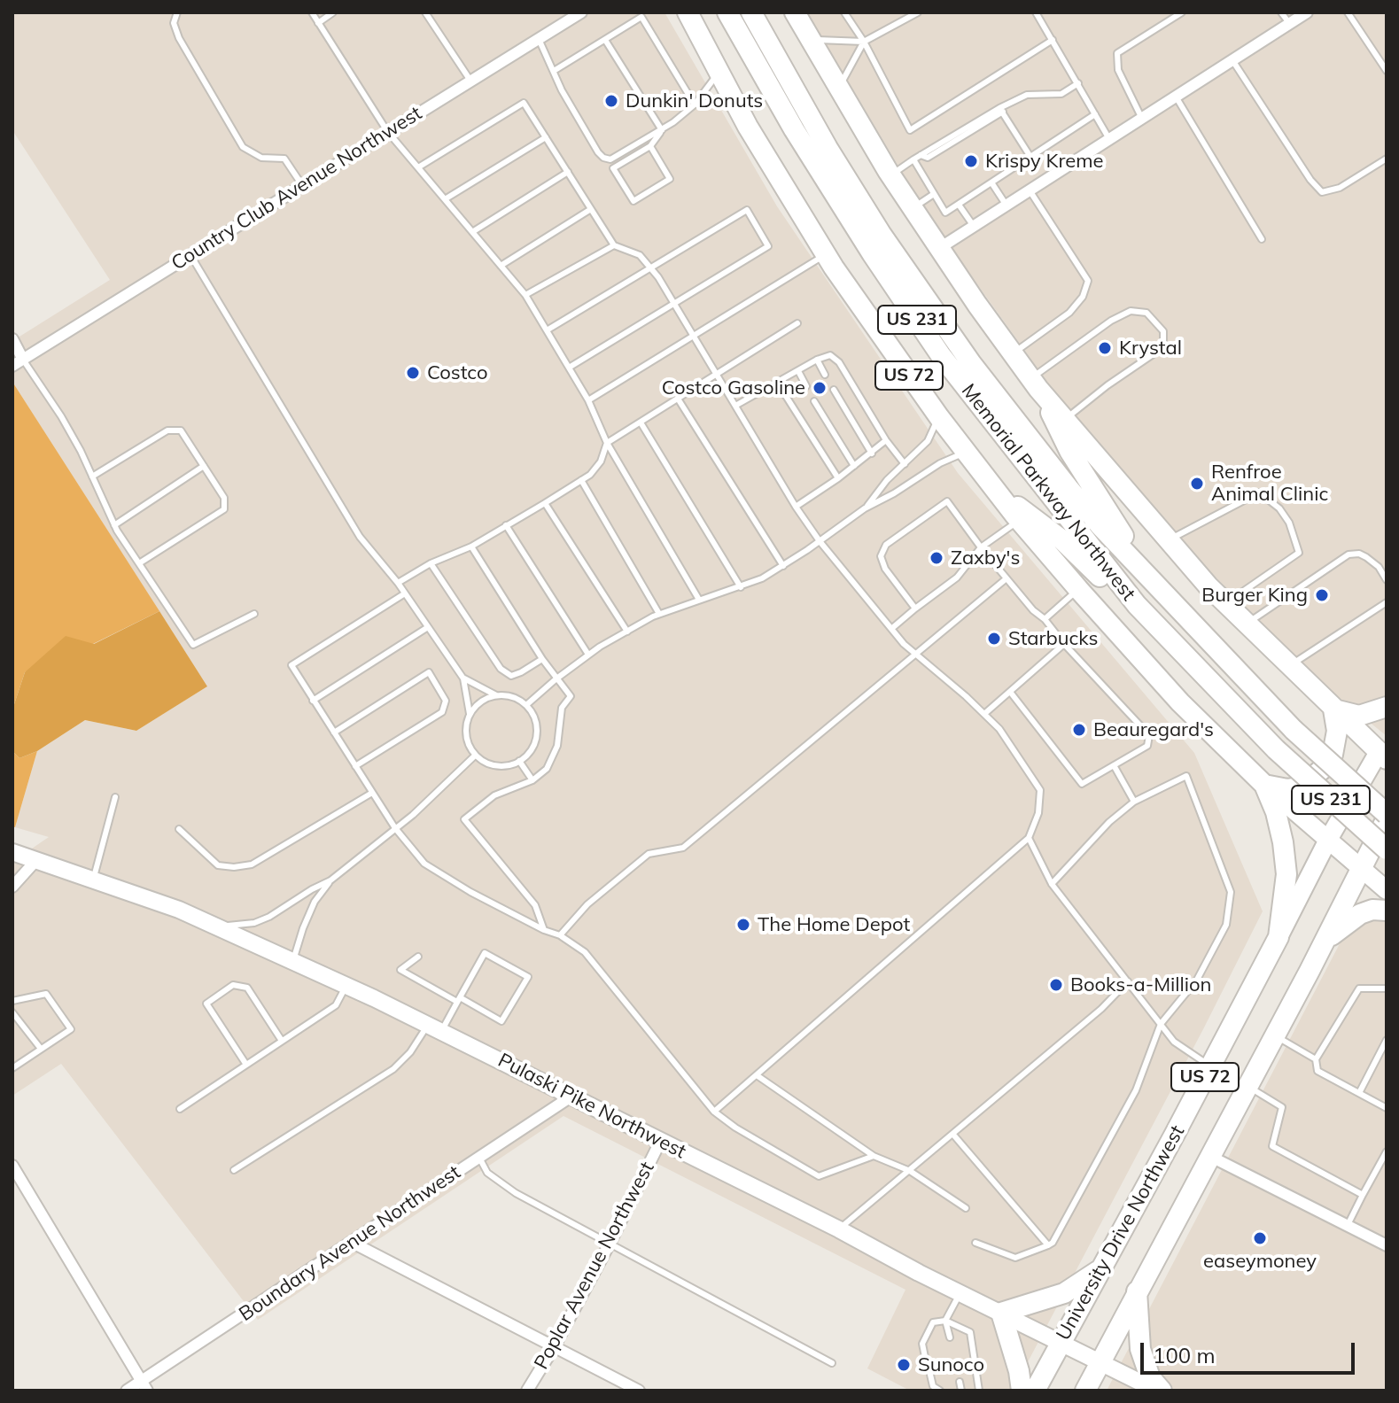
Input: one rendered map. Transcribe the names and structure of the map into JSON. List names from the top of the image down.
{
  "streets": {
    "highway": [
      "US 231",
      "US 72",
      "Memorial Parkway Northwest",
      "University Drive Northwest"
    ],
    "main road": ["Pulaski Pike Northwest"],
    "street": ["Country Club Avenue Northwest", "Boundary Avenue Northwest", "Poplar Avenue Northwest"]
  },
  "crossings": [
    ["US 72", "University Drive Northwest"],
    ["Memorial Parkway Northwest", "University Drive Northwest"],
    ["Pulaski Pike Northwest", "University Drive Northwest"],
    ["Pulaski Pike Northwest", "Boundary Avenue Northwest"],
    ["Pulaski Pike Northwest", "Poplar Avenue Northwest"]
  ],
  "places": [
    "Dunkin' Donuts",
    "Krispy Kreme",
    "Krystal",
    "Costco",
    "Costco Gasoline",
    "Renfroe Animal Clinic",
    "Zaxby's",
    "Burger King",
    "Starbucks",
    "Beauregard's",
    "The Home Depot",
    "Books-a-Million",
    "easeymoney",
    "Sunoco"
  ],
  "scale_bar": "100 m"
}
